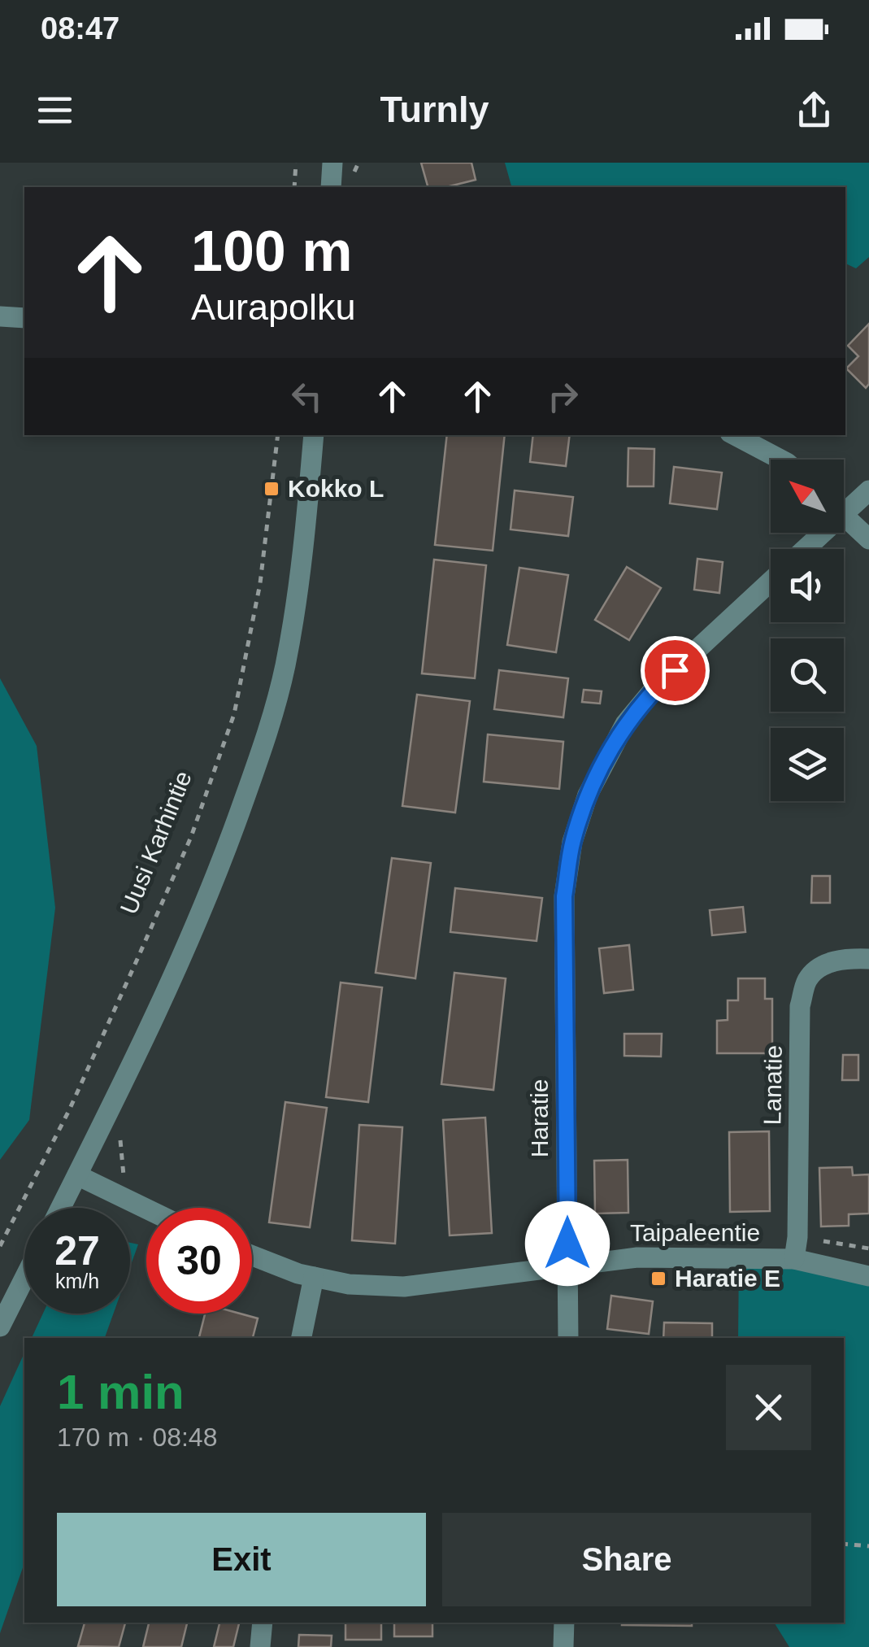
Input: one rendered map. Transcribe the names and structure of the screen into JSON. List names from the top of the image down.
{
  "streets": {
    "street": ["Lanatie", "Haratie", "Taipaleentie"],
    "path": ["Uusi Karhintie"]
  },
  "crossings": [
    ["Lanatie", "Taipaleentie"],
    ["Haratie", "Taipaleentie"]
  ],
  "places": {
    "transit": ["Kokko L", "Haratie E"]
  },
  "north": "top left",
  "page": {
    "status": "08:47",
    "header": "Turnly",
    "turn": ["100 m", "Aurapolku"],
    "speed": "27 km/h",
    "limit": "30",
    "heading": ["1 min", "170 m · 08:48"],
    "buttons": ["Exit", "Share"]
  }
}
